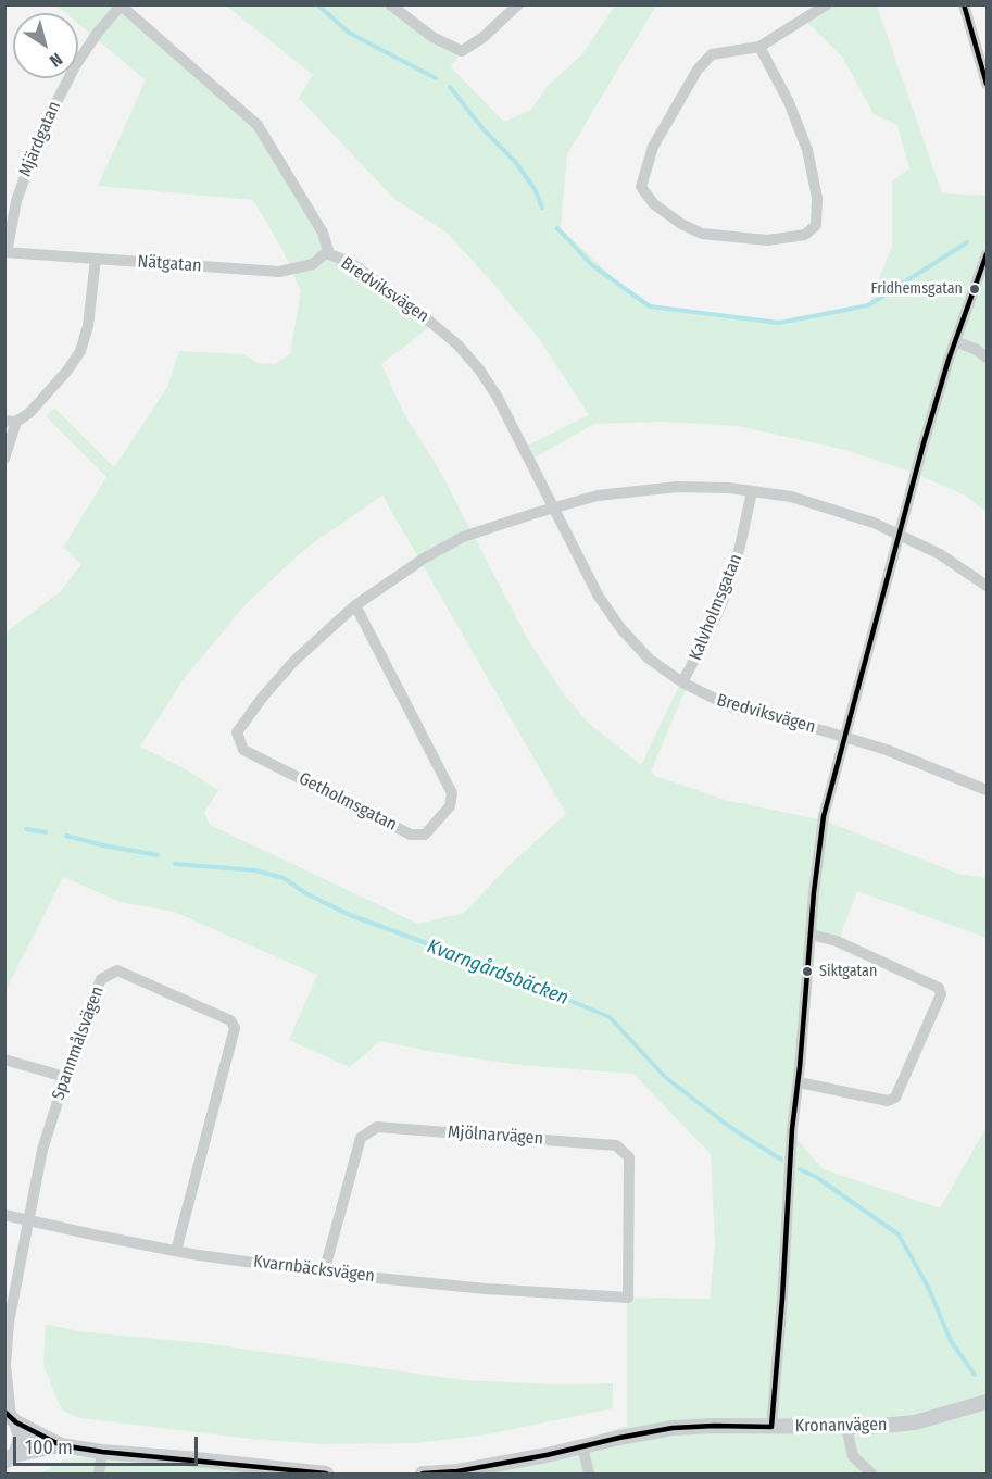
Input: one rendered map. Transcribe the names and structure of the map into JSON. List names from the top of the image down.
{
  "streets": {
    "street": [
      "Mjärdgatan",
      "Nätgatan",
      "Bredviksvägen",
      "Kalvholmsgatan",
      "Getholmsgatan",
      "Spannmålsvägen",
      "Mjölnarvägen",
      "Kvarnbäcksvägen",
      "Kronanvägen"
    ]
  },
  "crossings": [
    ["Mjärdgatan", "Nätgatan"],
    ["Mjärdgatan", "Bredviksvägen"],
    ["Nätgatan", "Bredviksvägen"],
    ["Bredviksvägen", "Kalvholmsgatan"],
    ["Bredviksvägen", "Getholmsgatan"],
    ["Spannmålsvägen", "Kvarnbäcksvägen"],
    ["Mjölnarvägen", "Kvarnbäcksvägen"]
  ],
  "water": ["Kvarngårdsbäcken"],
  "places": ["Fridhemsgatan", "Siktgatan"],
  "scale_bar": "100 m",
  "north": "bottom right"
}
